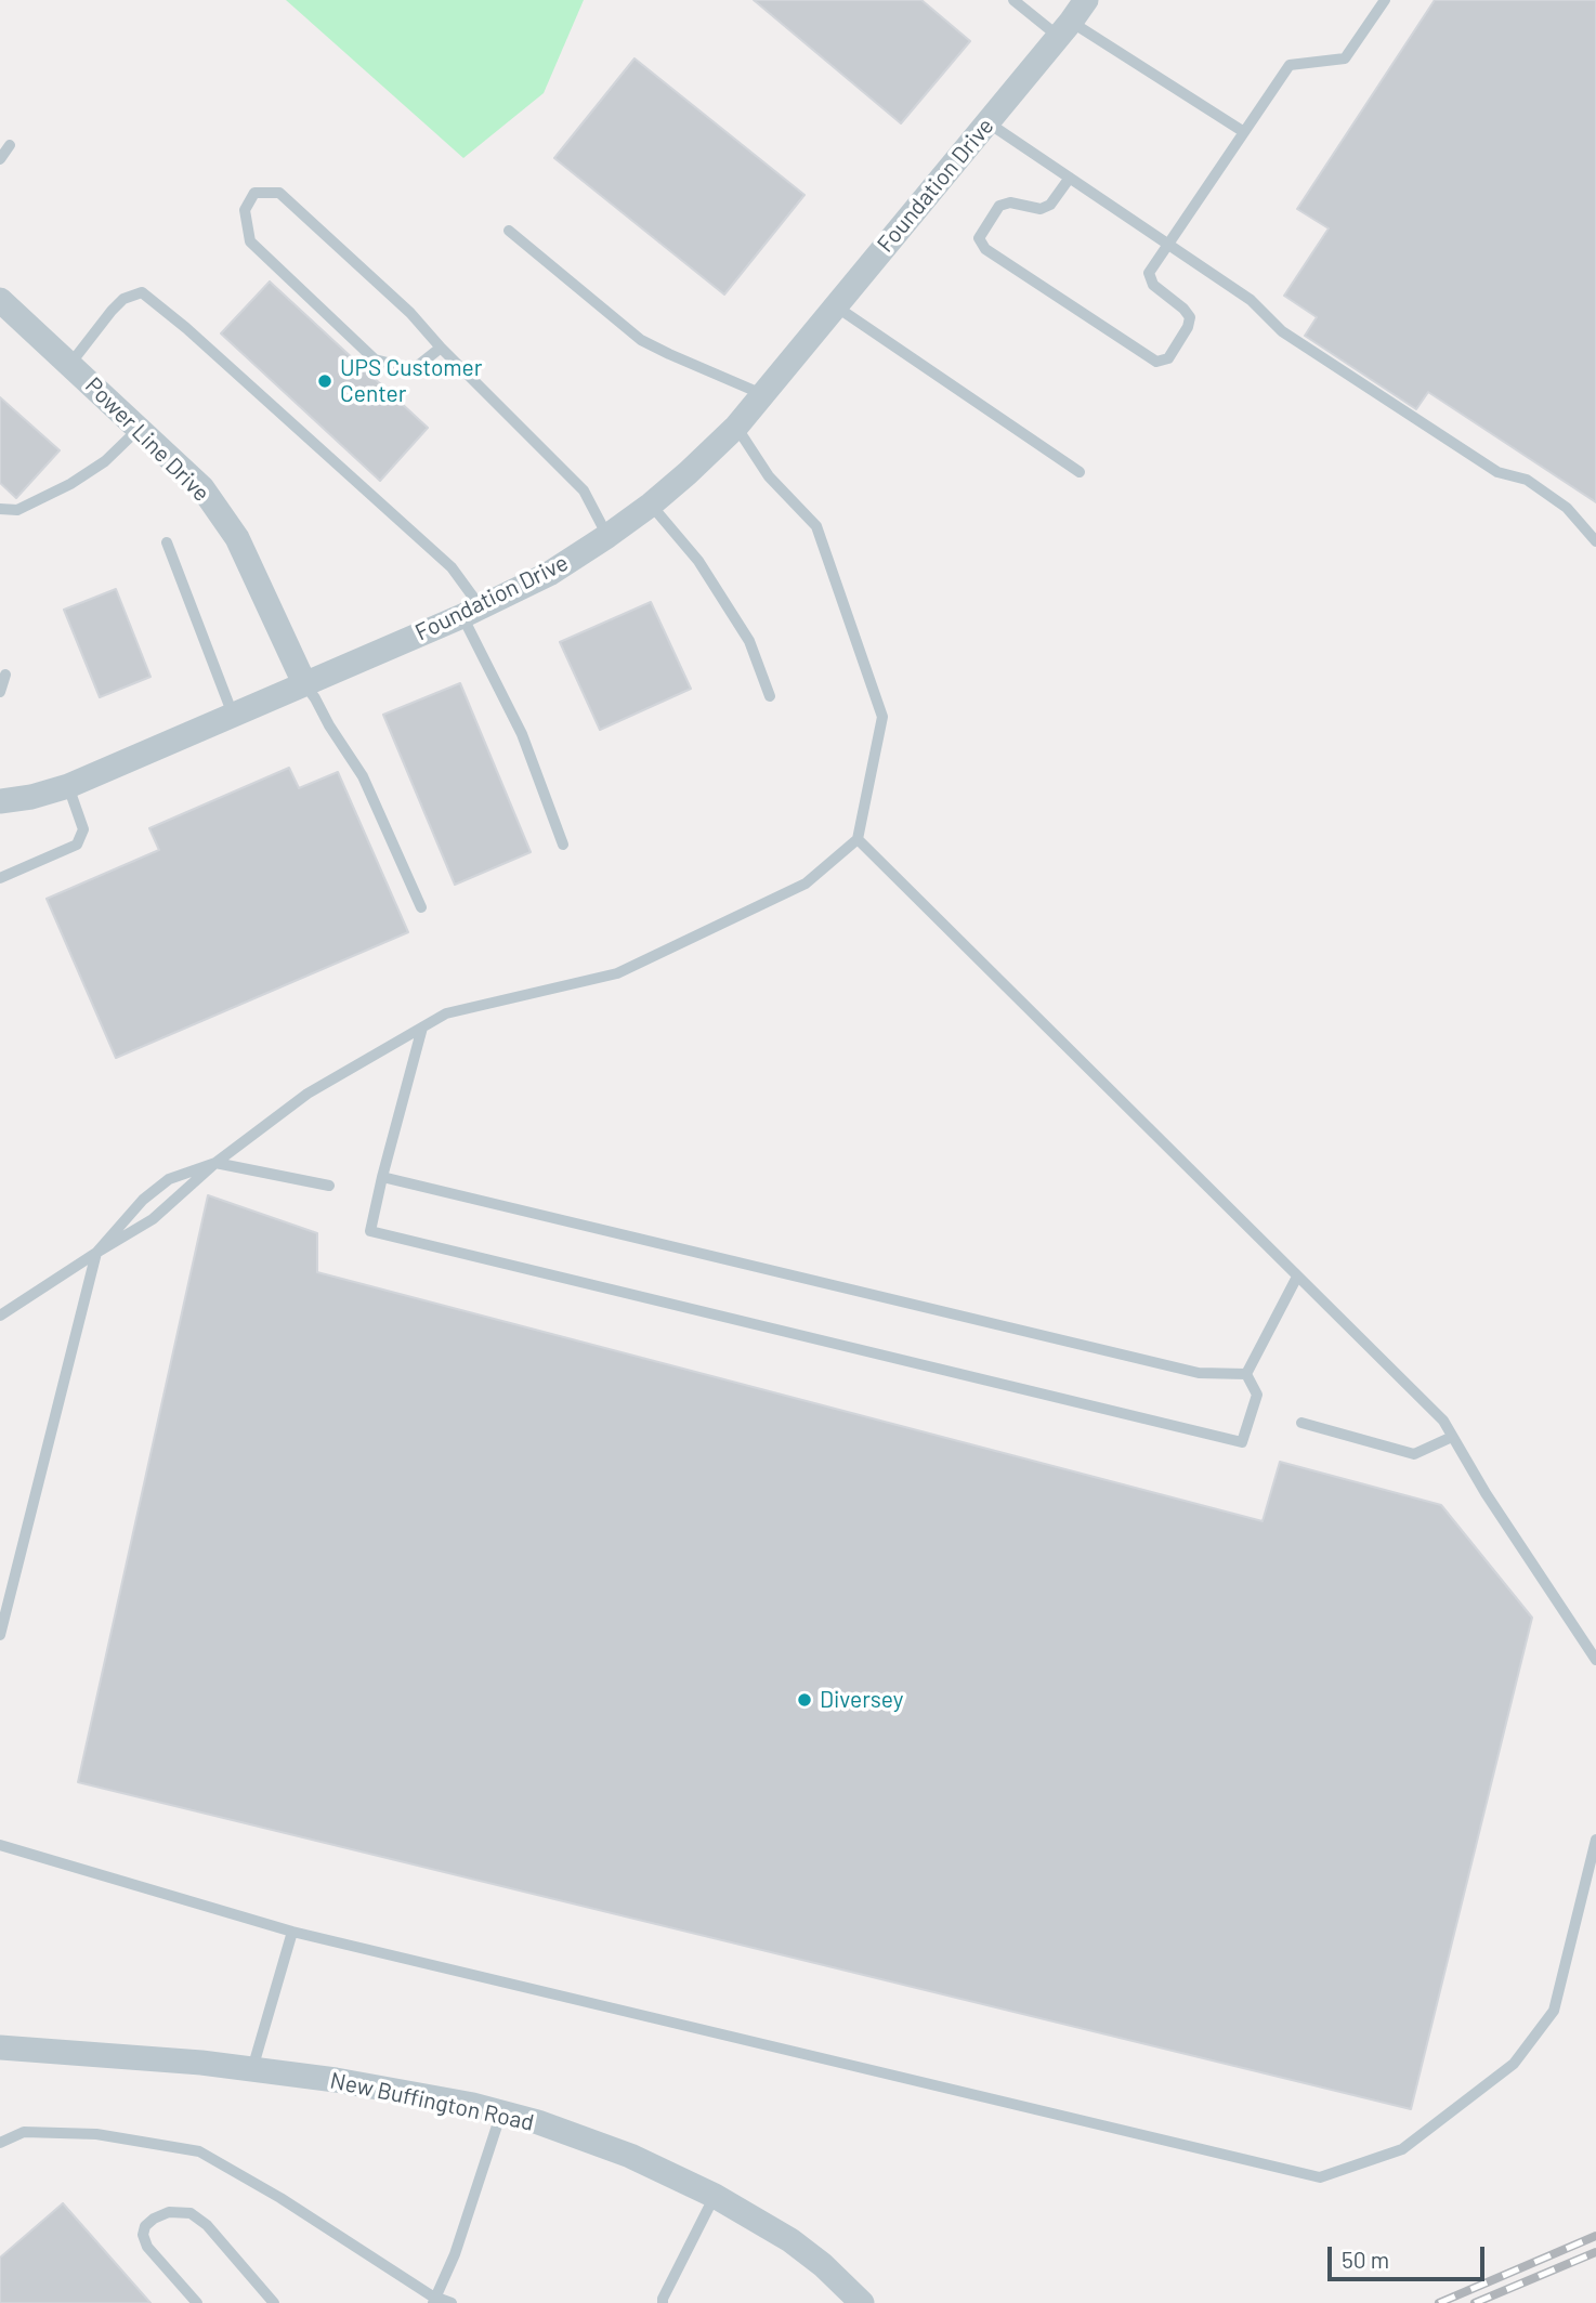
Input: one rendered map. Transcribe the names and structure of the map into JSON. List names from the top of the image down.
{
  "streets": {
    "street": ["Foundation Drive", "Power Line Drive", "New Buffington Road"]
  },
  "crossings": [
    ["Foundation Drive", "Power Line Drive"]
  ],
  "places": ["UPS Customer Center", "Diversey"],
  "scale_bar": "50 m"
}
